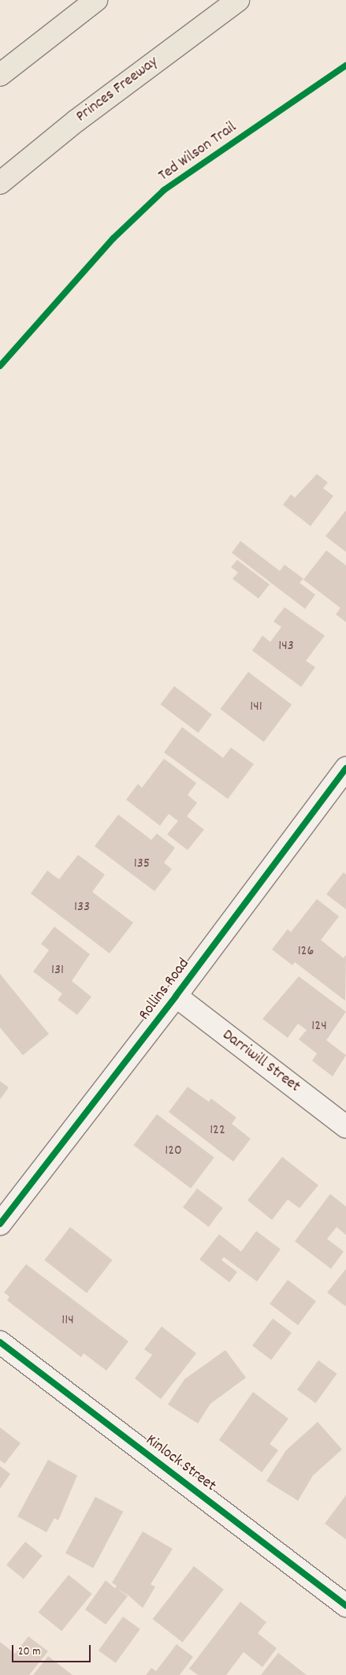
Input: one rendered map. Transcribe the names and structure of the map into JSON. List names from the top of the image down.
{
  "streets": {
    "highway": ["Princes Freeway"],
    "street": ["Rollins Road", "Darriwill Street", "Kinlock Street"],
    "cycle path": ["Ted Wilson Trail"]
  },
  "crossings": [
    ["Rollins Road", "Darriwill Street"]
  ],
  "house_numbers": [
    "143",
    "141",
    "135",
    "133",
    "126",
    "131",
    "124",
    "122",
    "120",
    "114"
  ],
  "scale_bar": "20 m"
}
